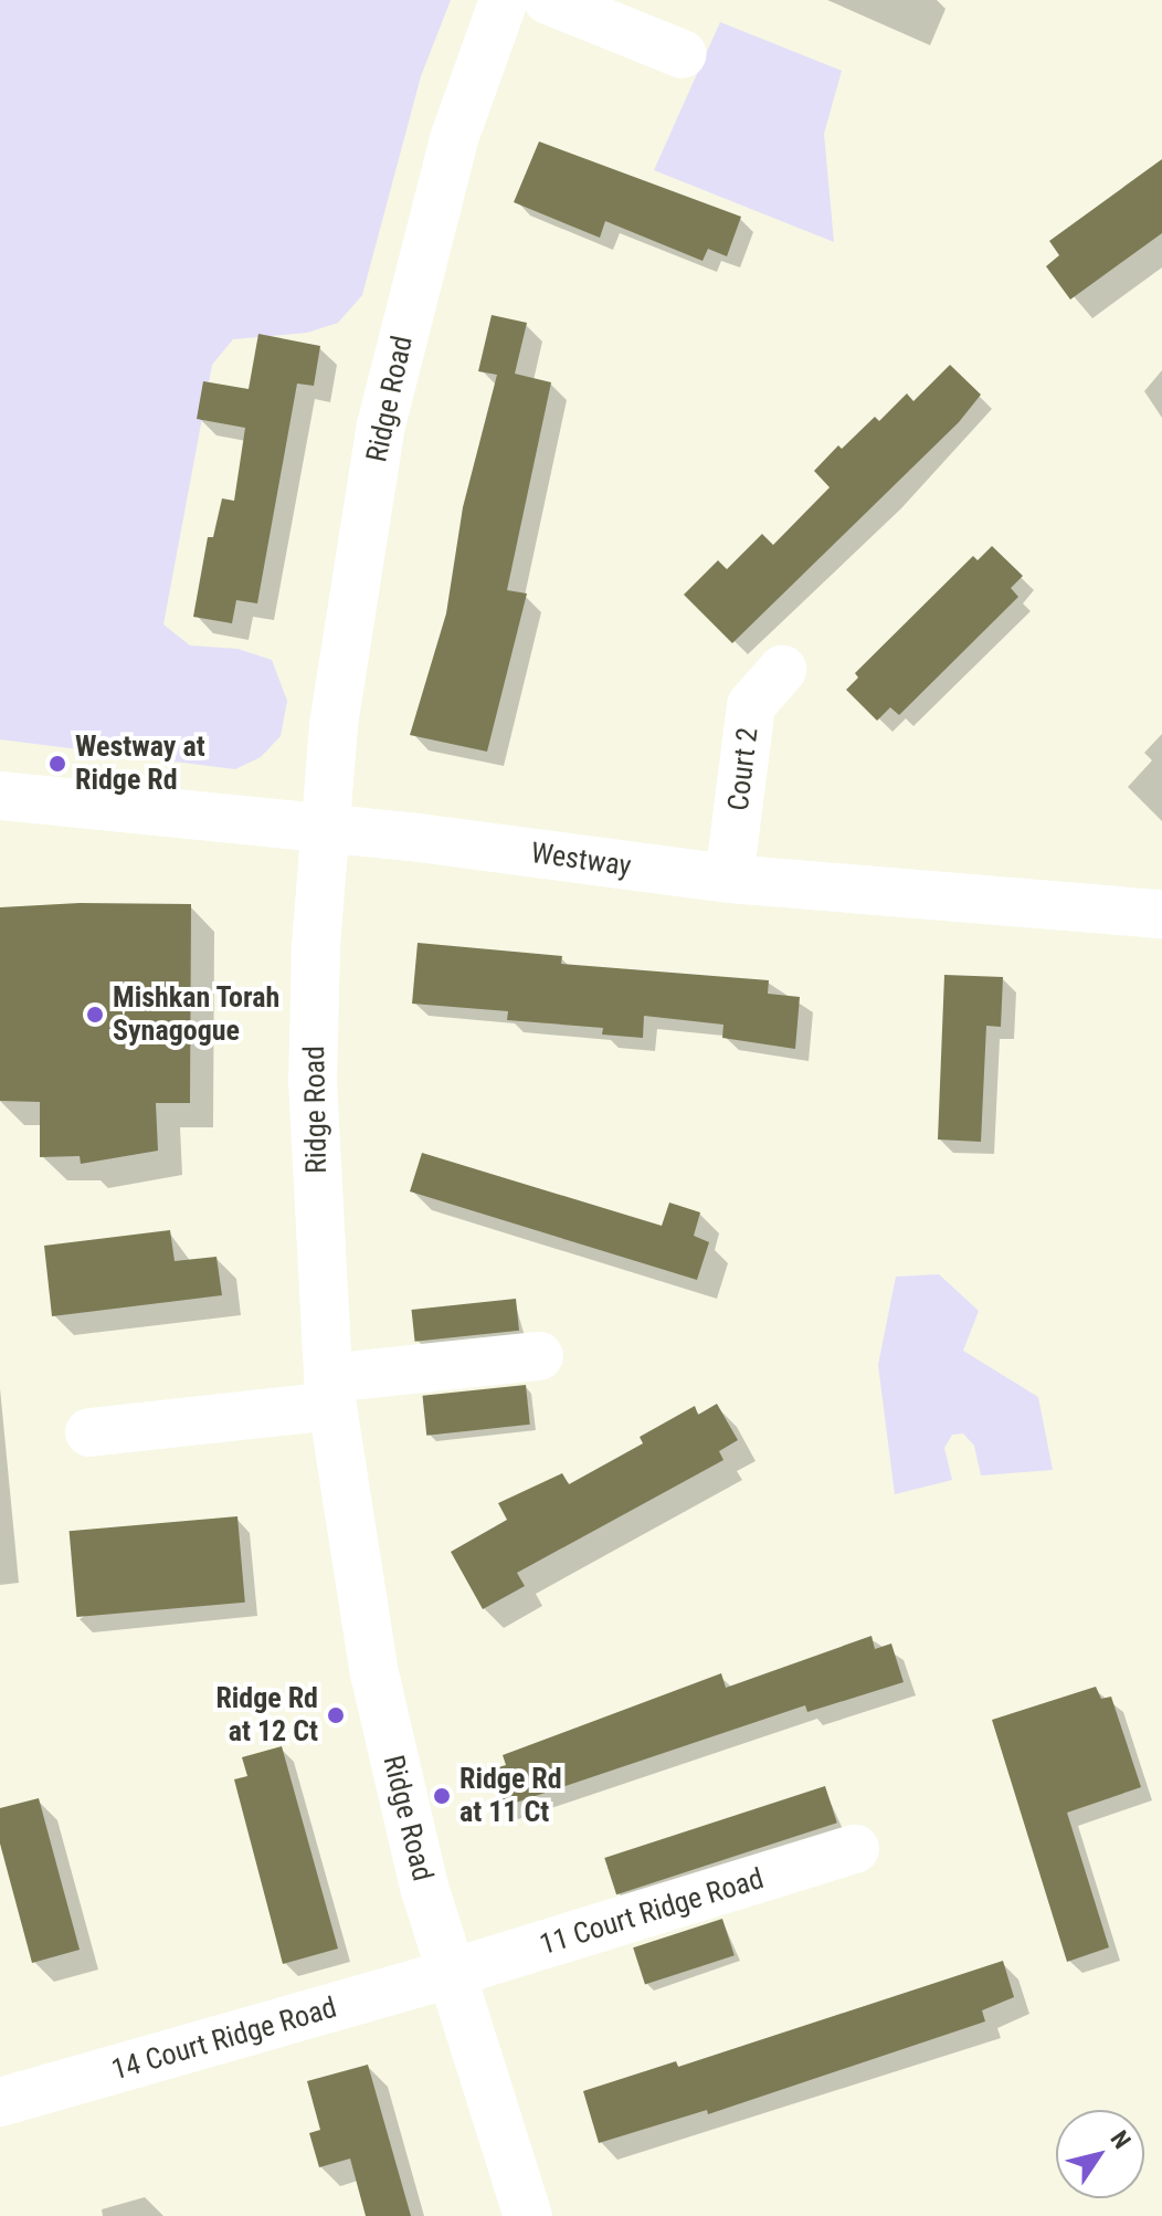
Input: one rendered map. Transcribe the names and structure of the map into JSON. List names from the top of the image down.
{
  "streets": {
    "street": [
      "Ridge Road",
      "Court 2",
      "Westway",
      "11 Court Ridge Road",
      "14 Court Ridge Road"
    ]
  },
  "crossings": [
    ["Ridge Road", "Westway"],
    ["Ridge Road", "11 Court Ridge Road"],
    ["Ridge Road", "14 Court Ridge Road"],
    ["Court 2", "Westway"],
    ["11 Court Ridge Road", "14 Court Ridge Road"]
  ],
  "places": [
    "Westway at Ridge Rd",
    "Mishkan Torah Synagogue",
    "Ridge Rd at 12 Ct",
    "Ridge Rd at 11 Ct"
  ],
  "north": "top right"
}
